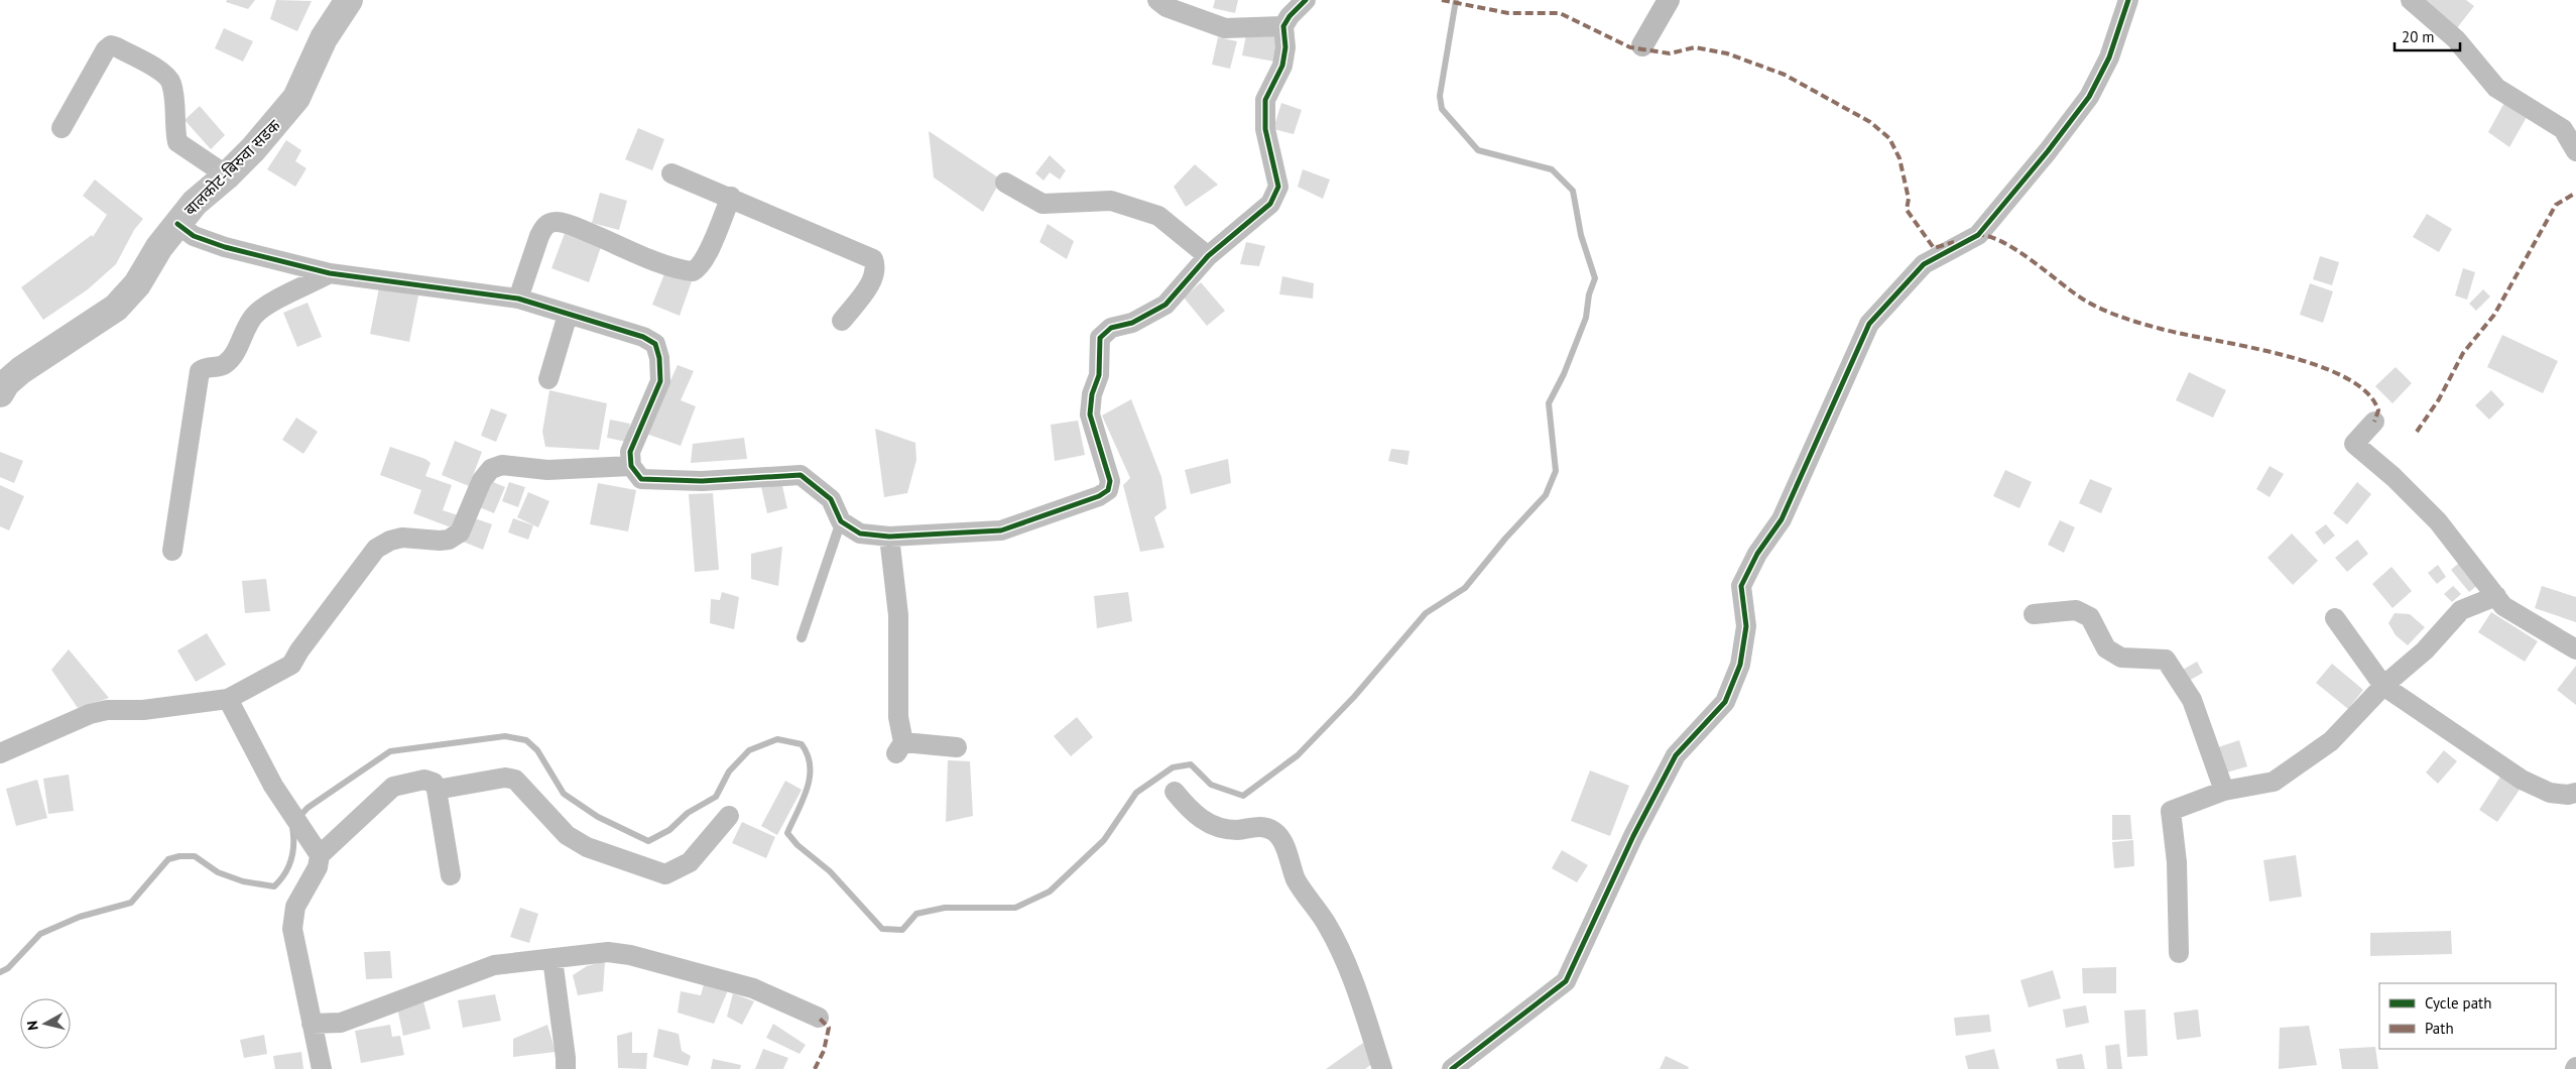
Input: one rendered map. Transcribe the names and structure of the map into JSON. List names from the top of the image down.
{
  "streets": {
    "main road": ["बालकोट-बिरुवा सडक"]
  },
  "legend": ["Cycle path", "Path"],
  "scale_bar": "20 m",
  "north": "left"
}
